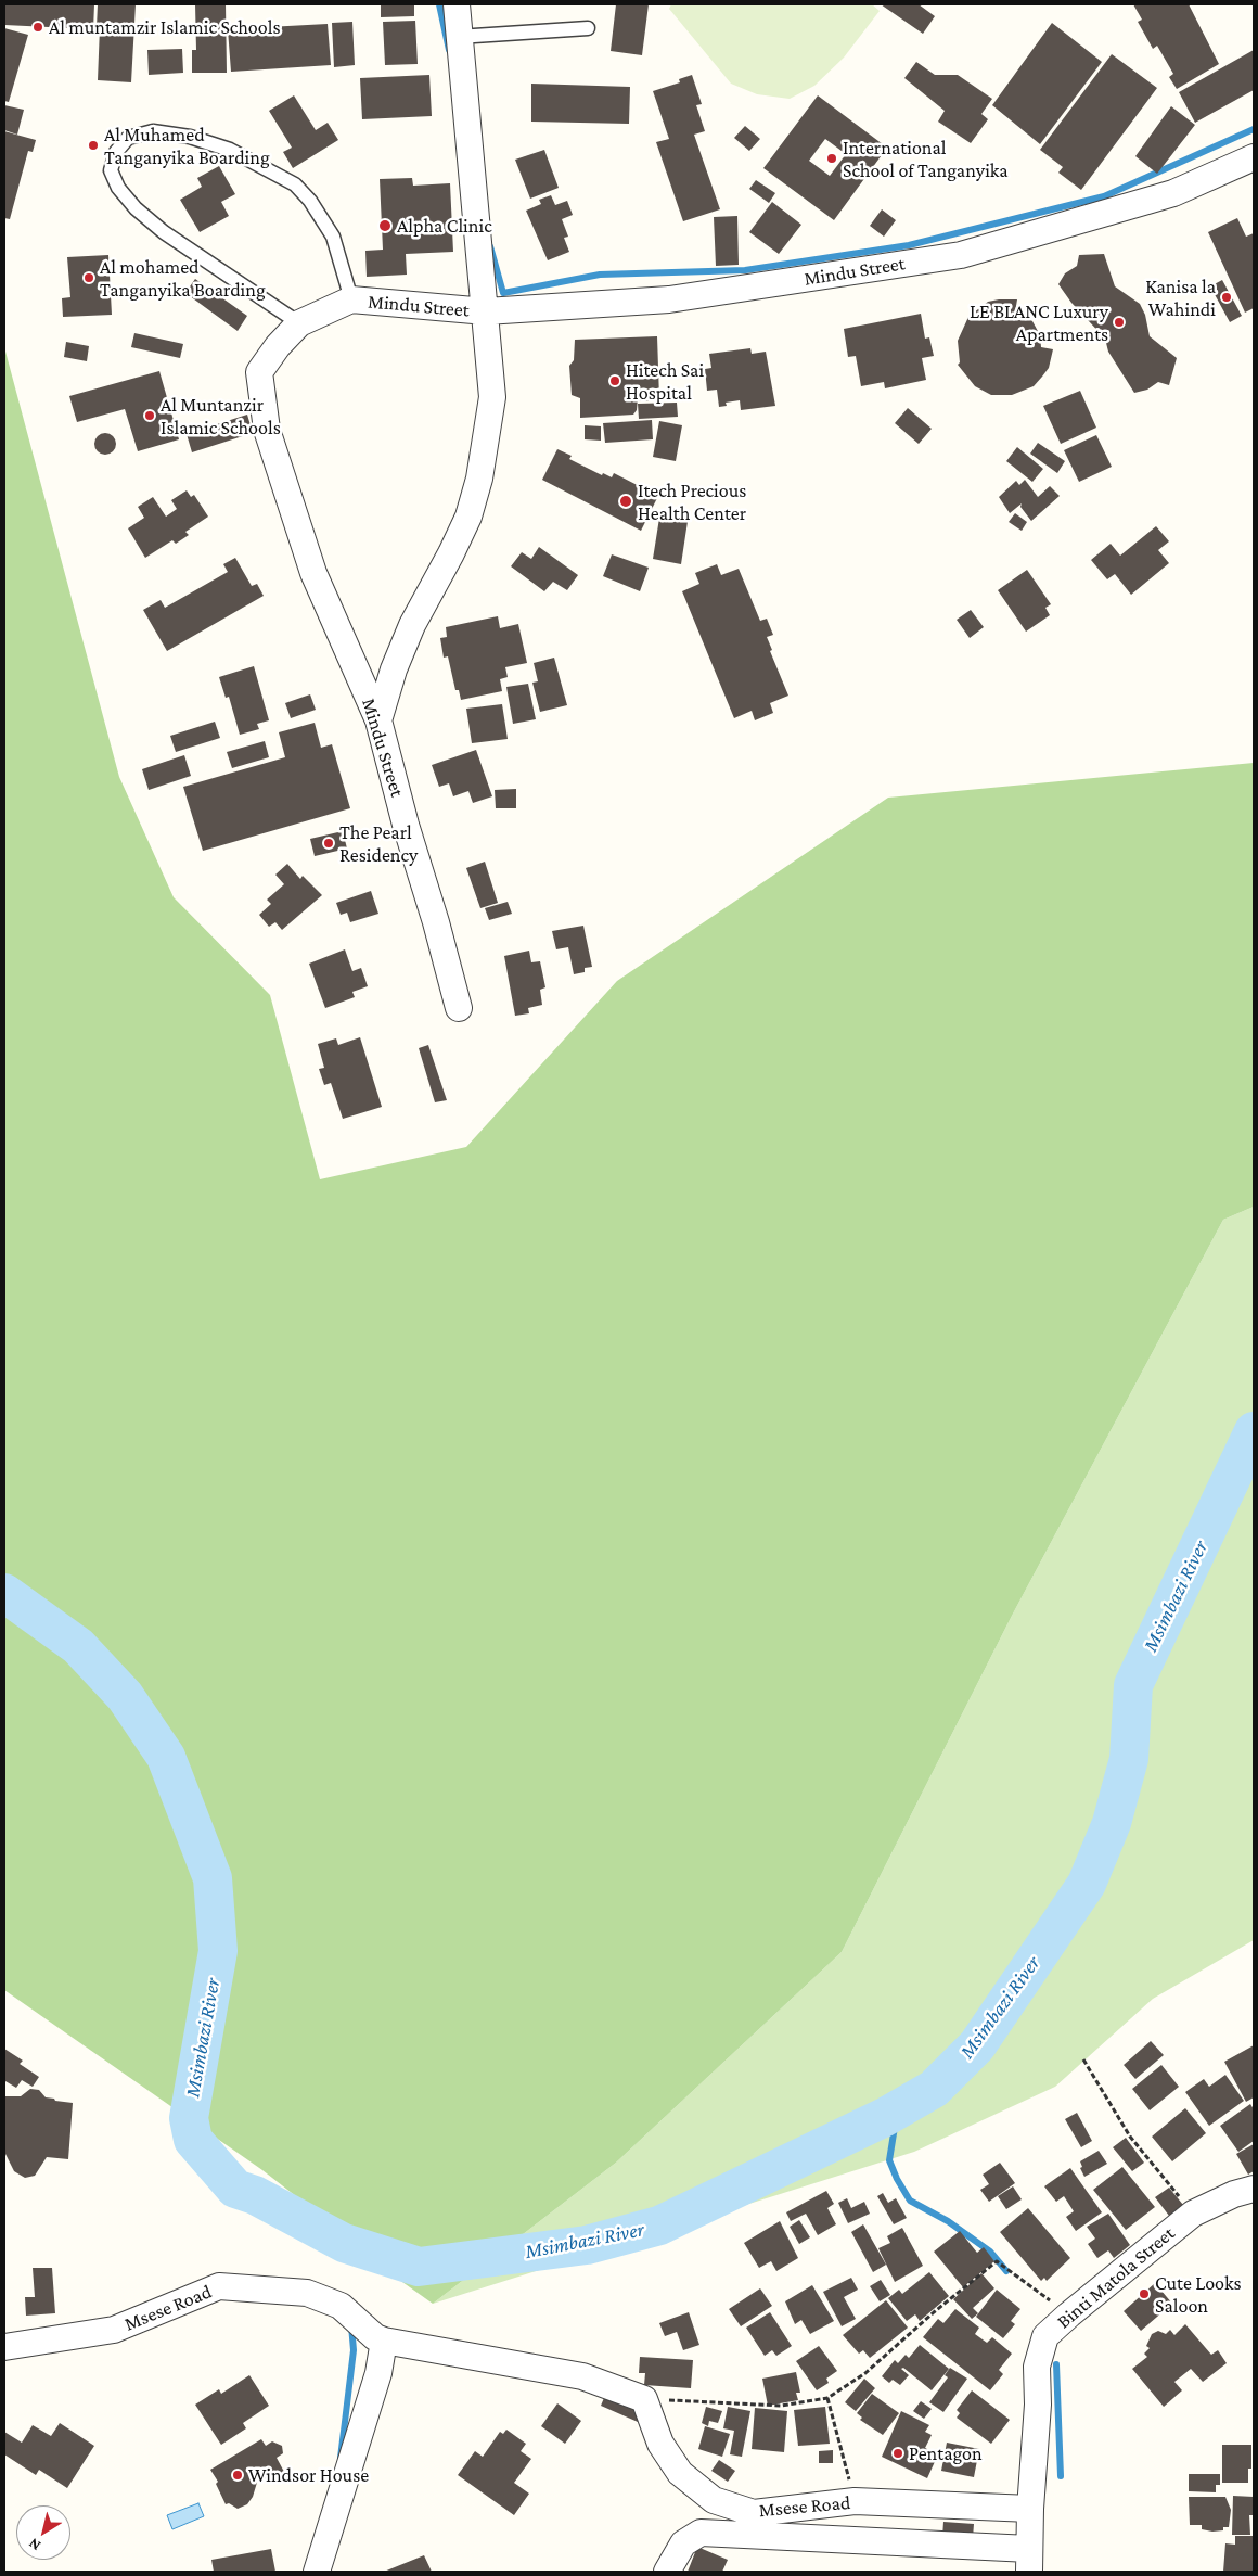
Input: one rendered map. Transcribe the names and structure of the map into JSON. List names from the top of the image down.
{
  "streets": {
    "street": ["Mindu Street", "Binti Matola Street", "Msese Road"]
  },
  "crossings": [
    ["Binti Matola Street", "Msese Road"]
  ],
  "water": ["Msimbazi River"],
  "places": [
    "Al muntamzir Islamic Schools",
    "Al Muhamed Tanganyika Boarding",
    "International School of Tanganyika",
    "Alpha Clinic",
    "Al mohamed Tanganyika Boarding",
    "Kanisa la Wahindi",
    "LE BLANC Luxury Apartments",
    "Hitech Sai Hospital",
    "Al Muntanzir Islamic Schools",
    "Itech Precious Health Center",
    "The Pearl Residency",
    "Cute Looks Saloon",
    "Pentagon",
    "Windsor House"
  ],
  "north": "bottom left"
}
